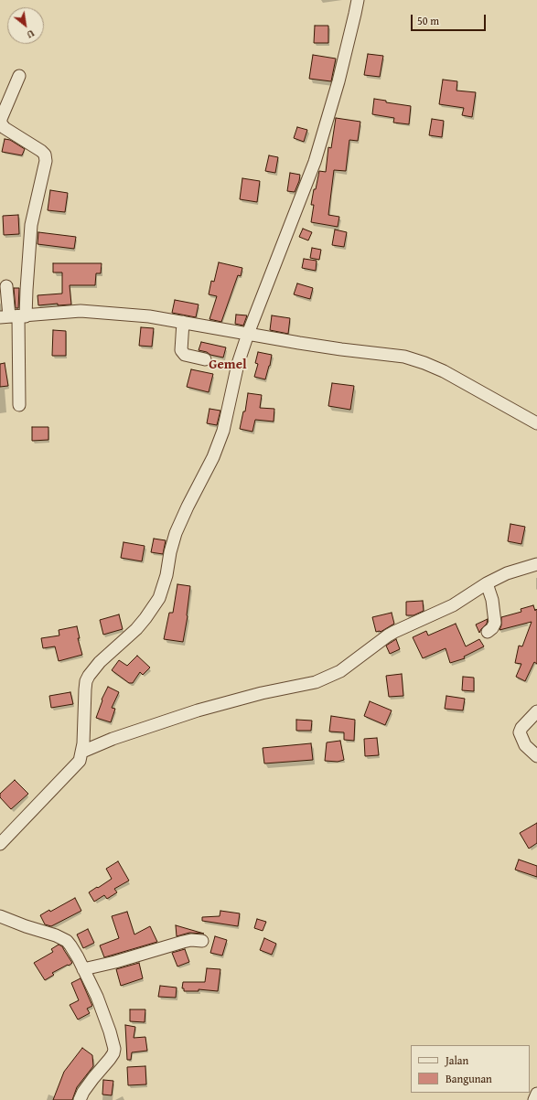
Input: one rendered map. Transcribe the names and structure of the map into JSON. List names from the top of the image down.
{
  "districts": ["Gemel"],
  "legend": ["Jalan", "Bangunan"],
  "scale_bar": "50 m",
  "north": "bottom right"
}
